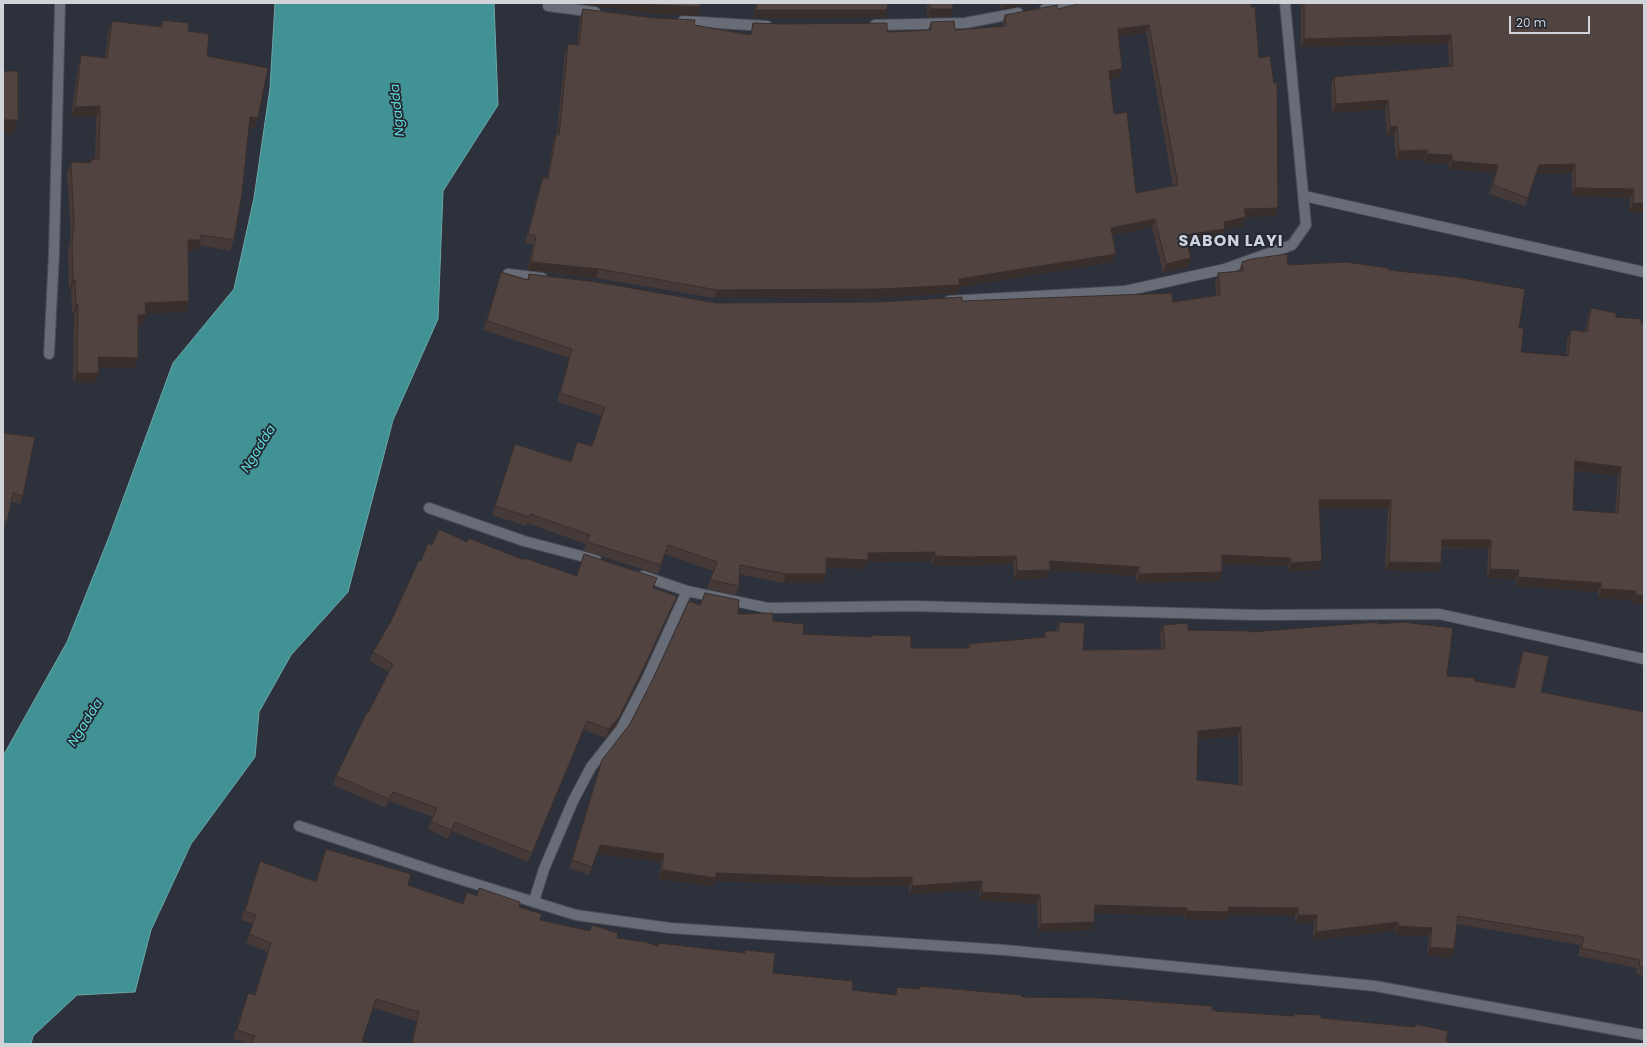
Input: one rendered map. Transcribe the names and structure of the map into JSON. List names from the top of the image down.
{
  "districts": ["SABON LAYI"],
  "water": ["Ngadda"],
  "scale_bar": "20 m"
}
